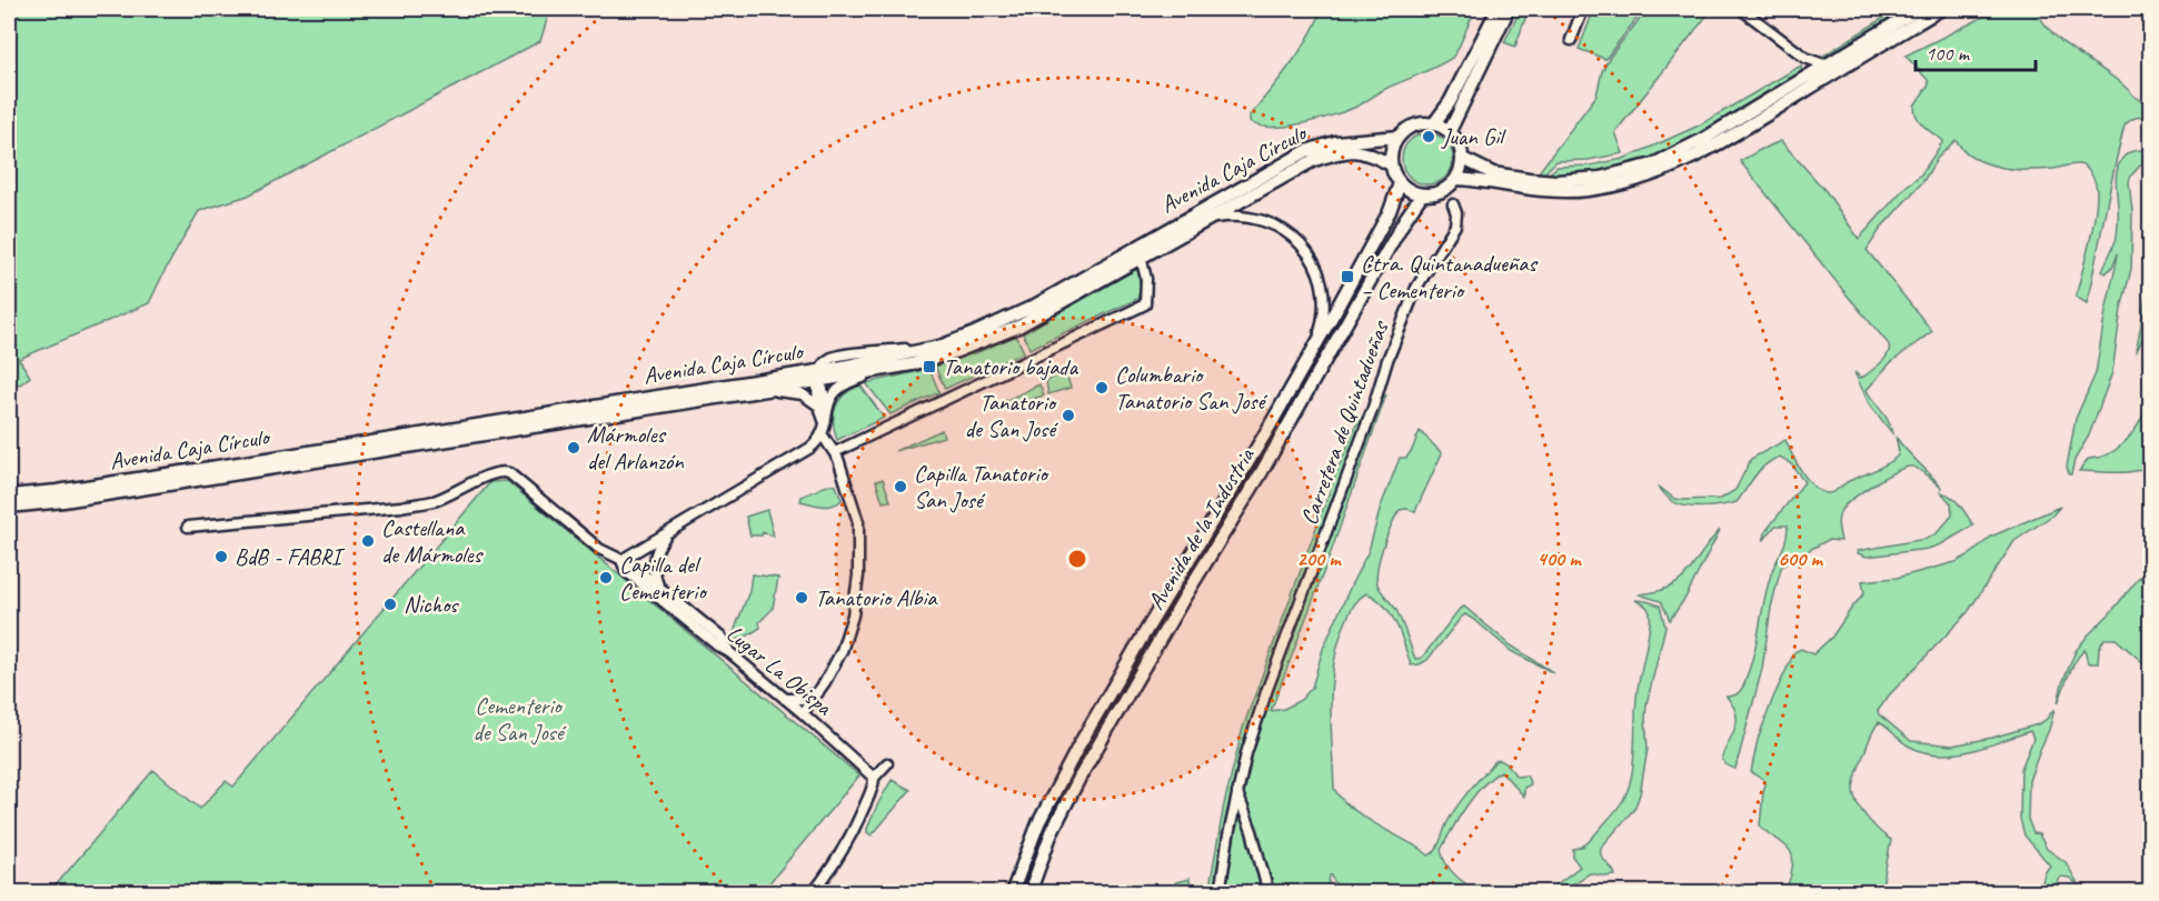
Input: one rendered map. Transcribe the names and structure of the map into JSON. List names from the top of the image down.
{
  "streets": {
    "main road": ["Avenida Caja Círculo", "Avenida de la Industria"],
    "street": ["Carretera de Quintadueñas", "Lugar La Obispa"]
  },
  "crossings": [
    ["Avenida Caja Círculo", "Avenida de la Industria"]
  ],
  "parks": ["Cementerio de San José"],
  "places": {
    "other": [
      "Juan Gil",
      "Columbario Tanatorio San José",
      "Tanatorio de San José",
      "Mármoles del Arlanzón",
      "Capilla Tanatorio San José",
      "Castellana de Mármoles",
      "BdB - FABRI",
      "Capilla del Cementerio",
      "Tanatorio Albia",
      "Nichos"
    ],
    "transit": ["Ctra. Quintanadueñas – Cementerio", "Tanatorio bajada"]
  },
  "scale_bar": "100 m",
  "rings": ["200 m", "400 m", "600 m"]
}
